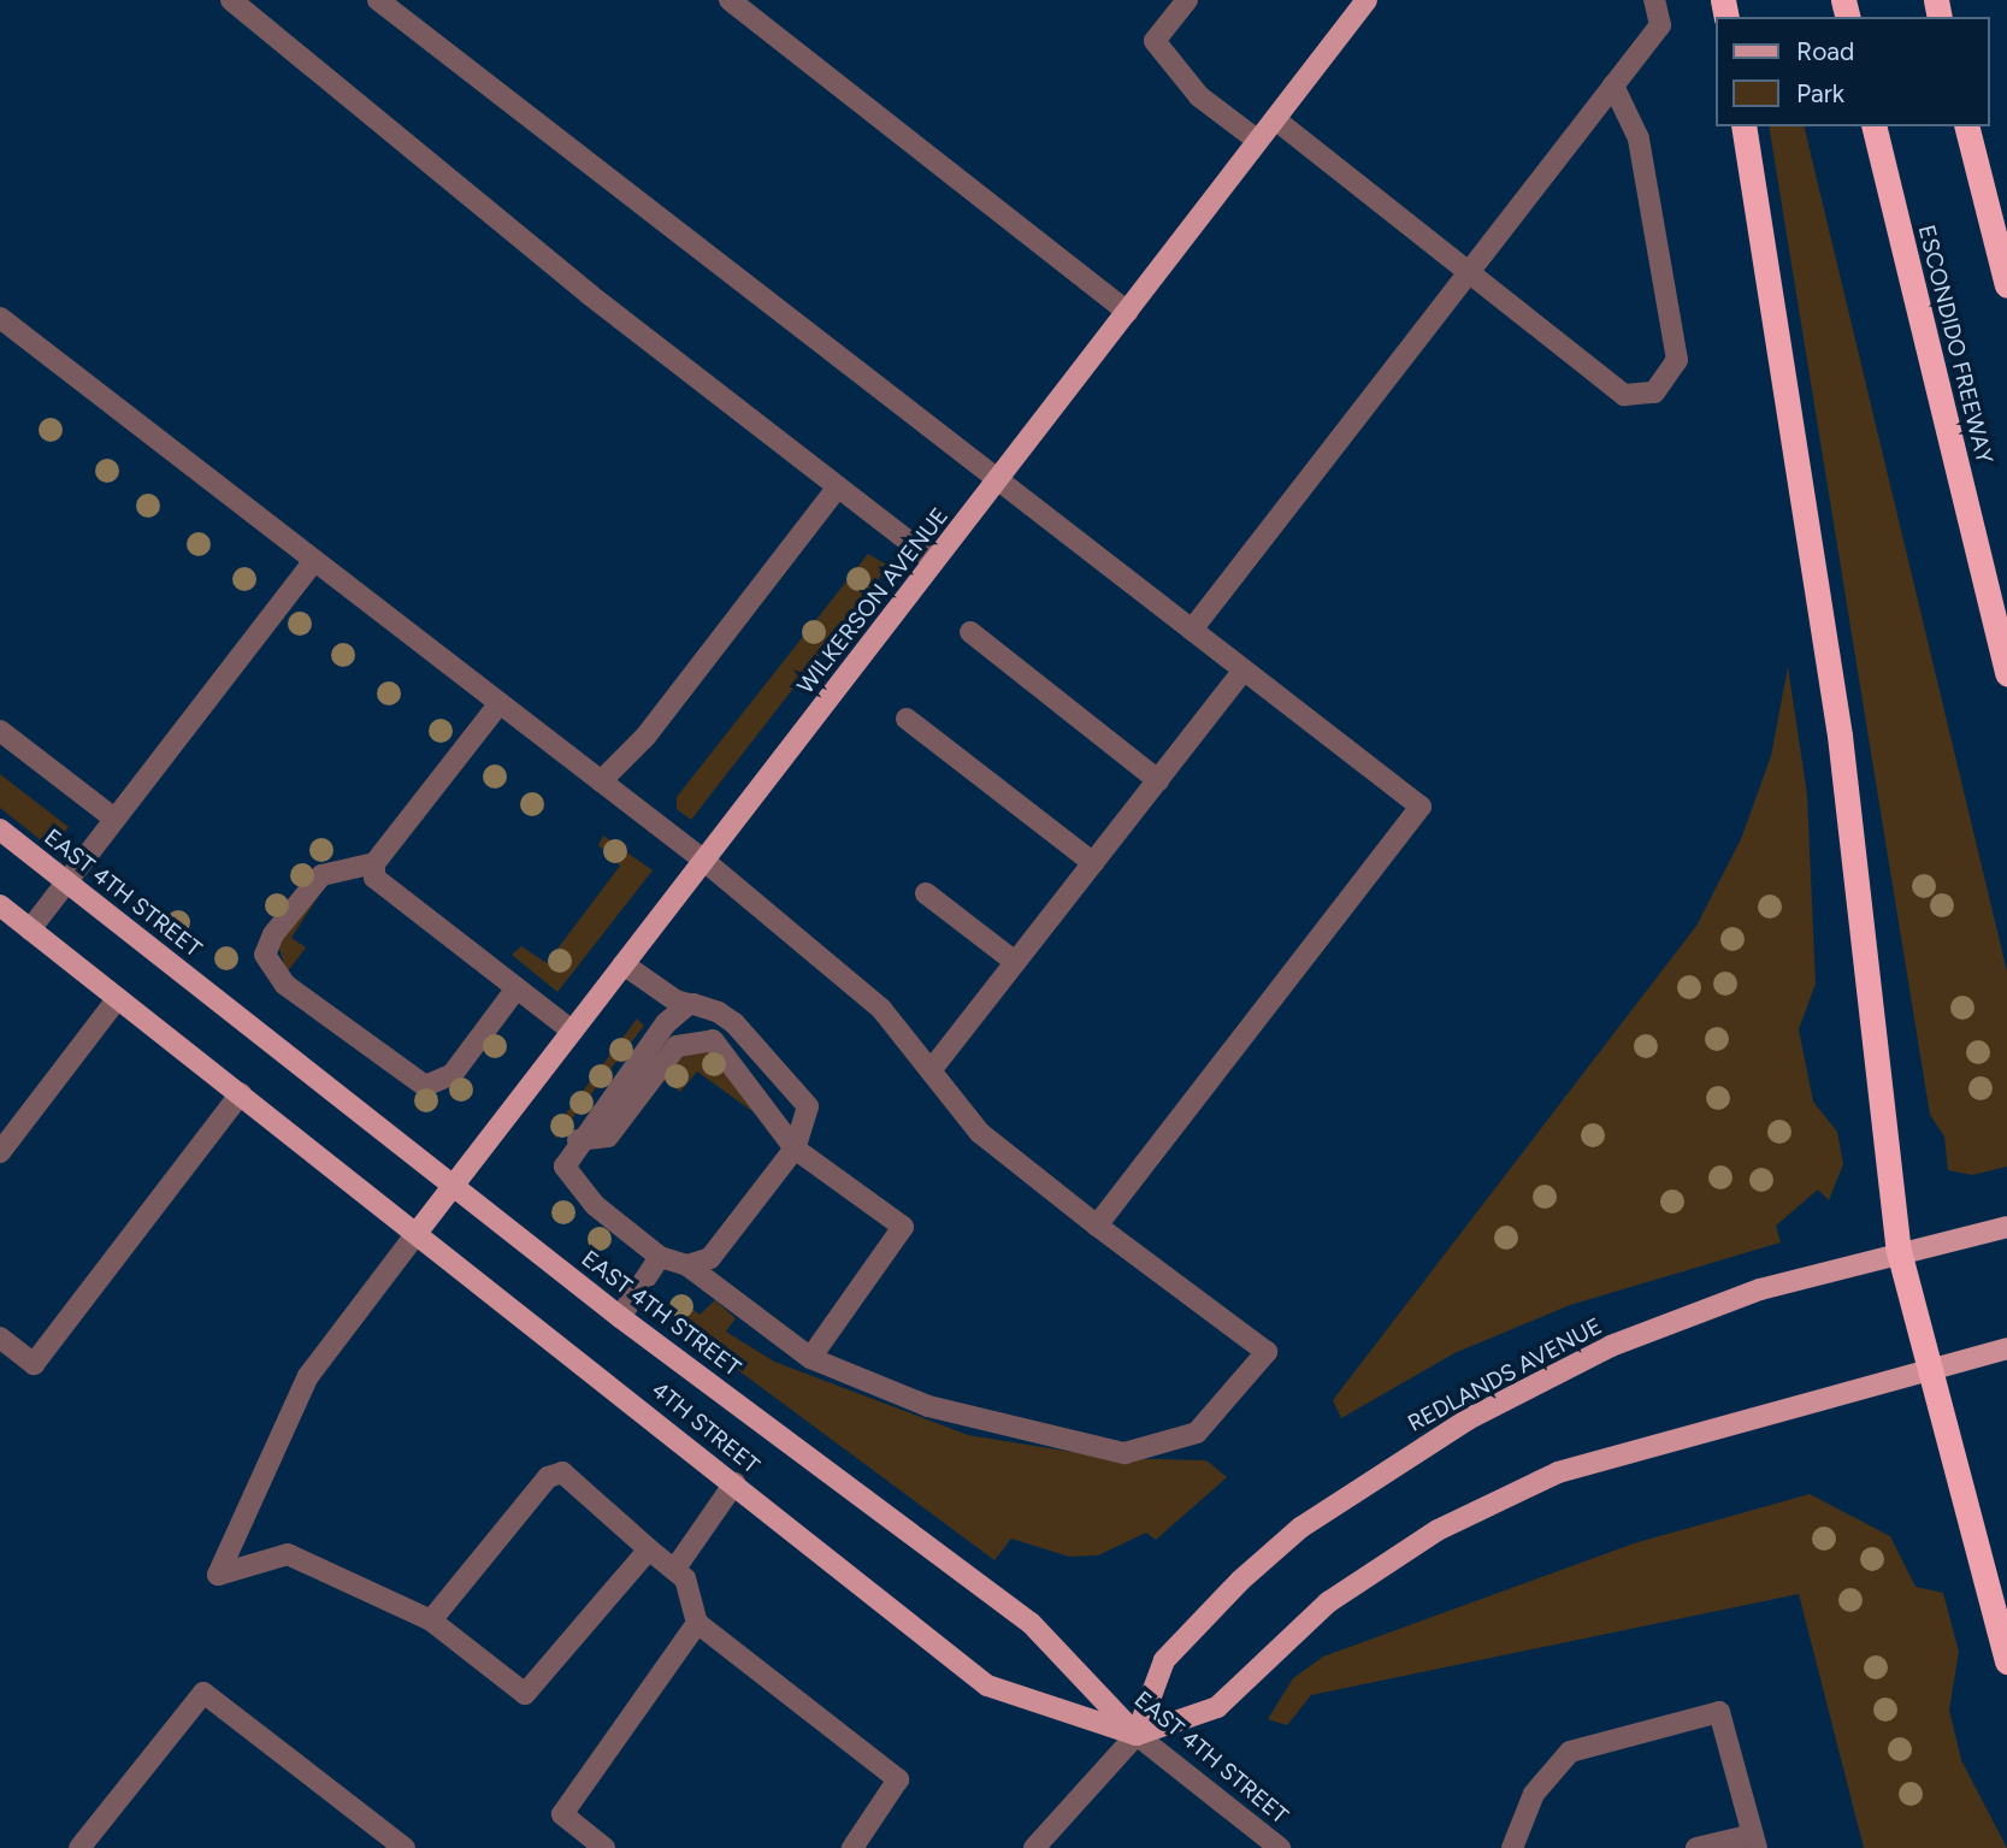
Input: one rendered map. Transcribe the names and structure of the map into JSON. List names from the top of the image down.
{
  "streets": {
    "highway": ["ESCONDIDO FREEWAY"],
    "main road": [
      "WILKERSON AVENUE",
      "EAST 4TH STREET",
      "REDLANDS AVENUE",
      "4TH STREET"
    ]
  },
  "crossings": [
    ["WILKERSON AVENUE", "EAST 4TH STREET"],
    ["WILKERSON AVENUE", "4TH STREET"],
    ["EAST 4TH STREET", "REDLANDS AVENUE"],
    ["EAST 4TH STREET", "4TH STREET"],
    ["REDLANDS AVENUE", "4TH STREET"]
  ],
  "legend": ["Road", "Park"]
}
